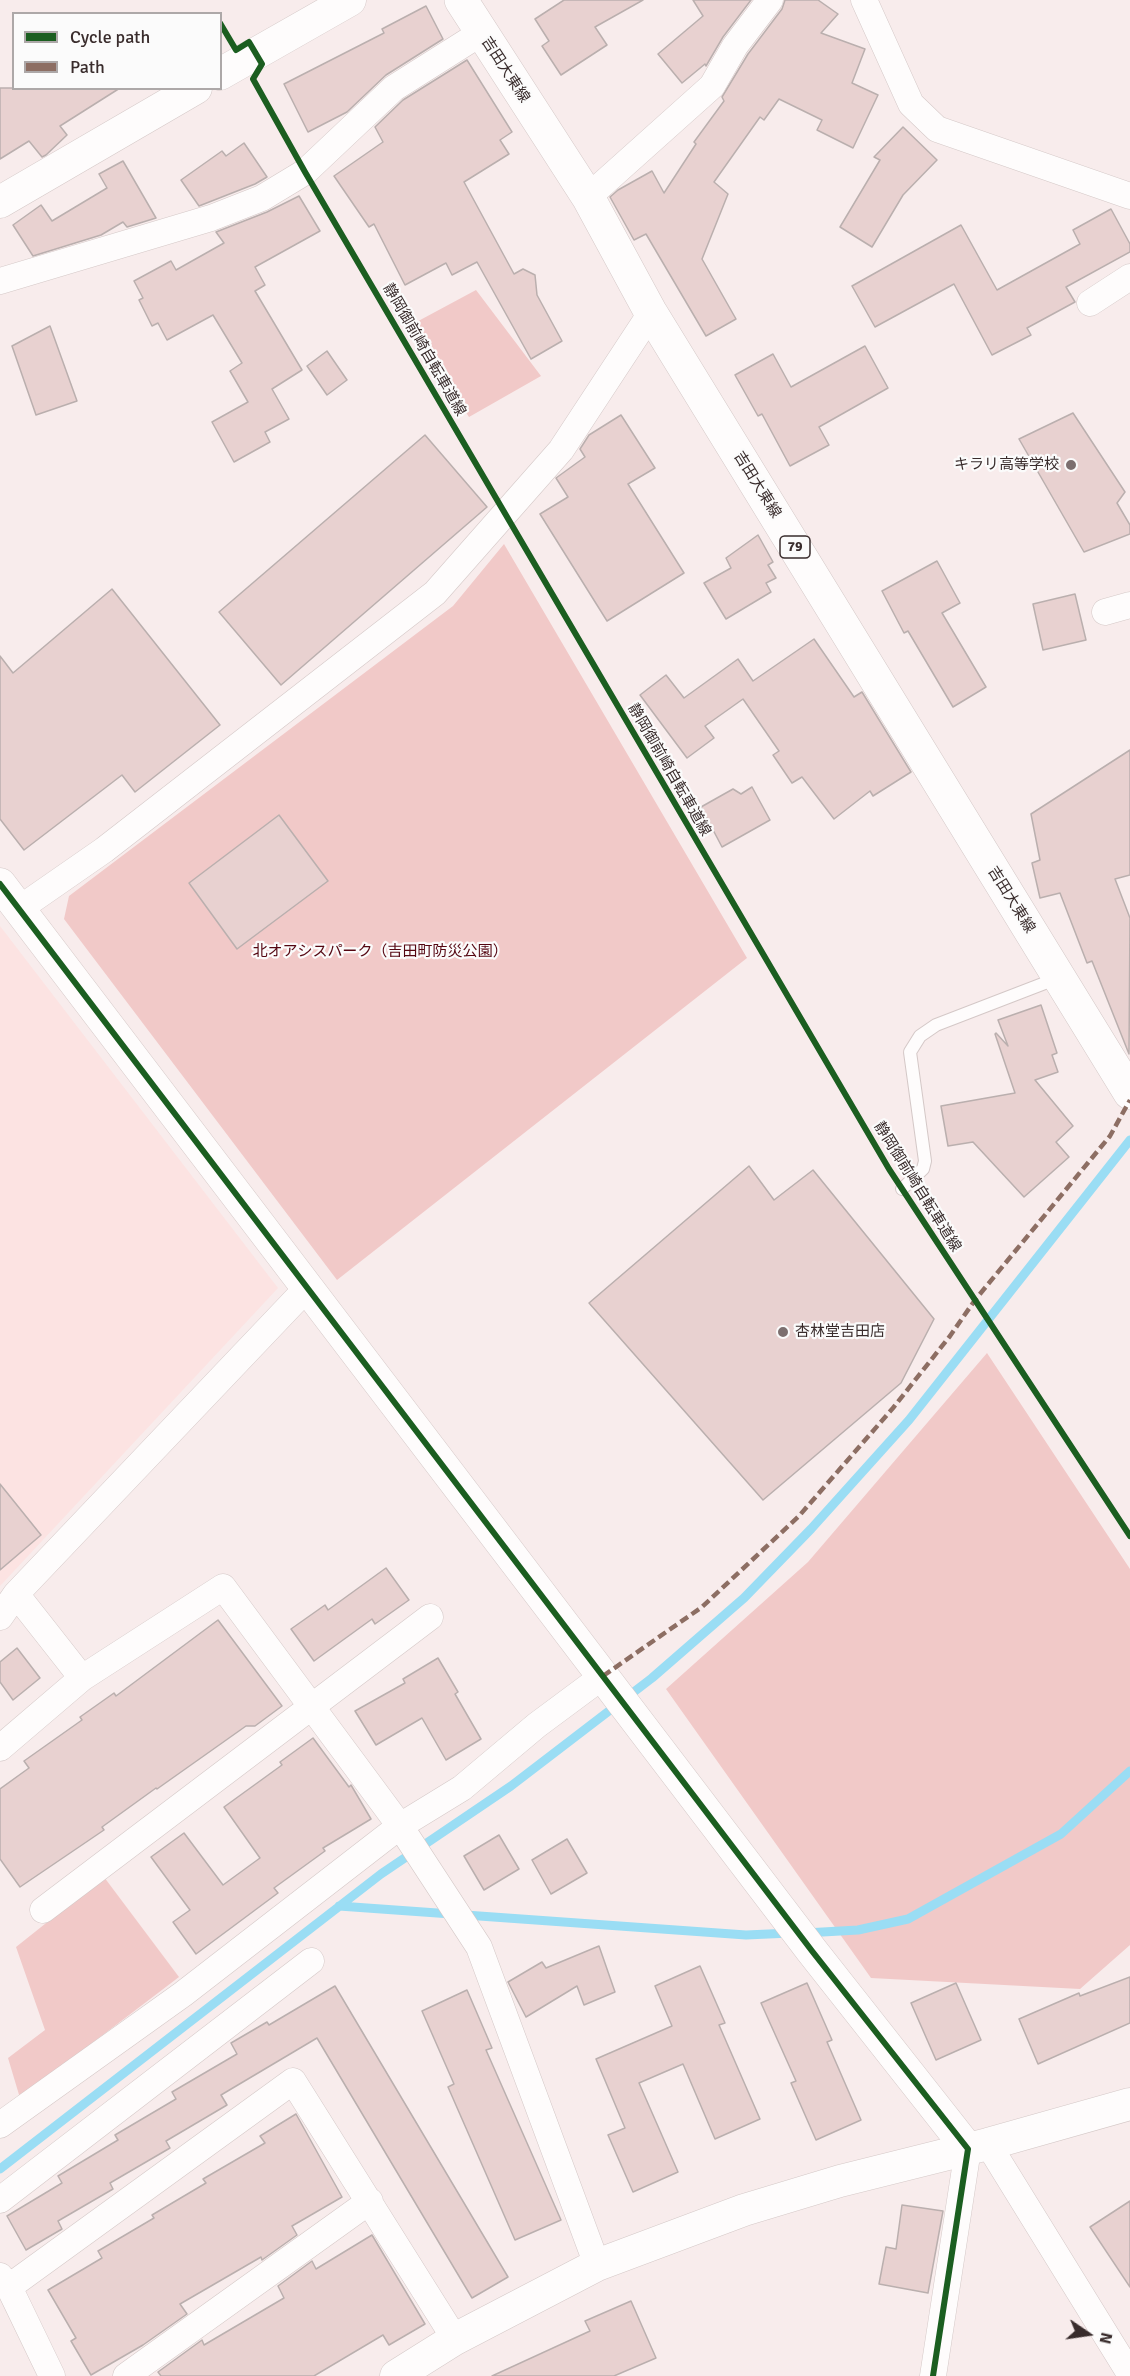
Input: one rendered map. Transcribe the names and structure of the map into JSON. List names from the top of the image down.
{
  "streets": {
    "main road": ["吉田大東線", "79"],
    "cycle path": ["静岡御前崎自転車道線"]
  },
  "parks": ["北オアシスパーク（吉田町防災公園）"],
  "places": ["キラリ高等学校", "杏林堂吉田店"],
  "legend": ["Cycle path", "Path"],
  "north": "right"
}
